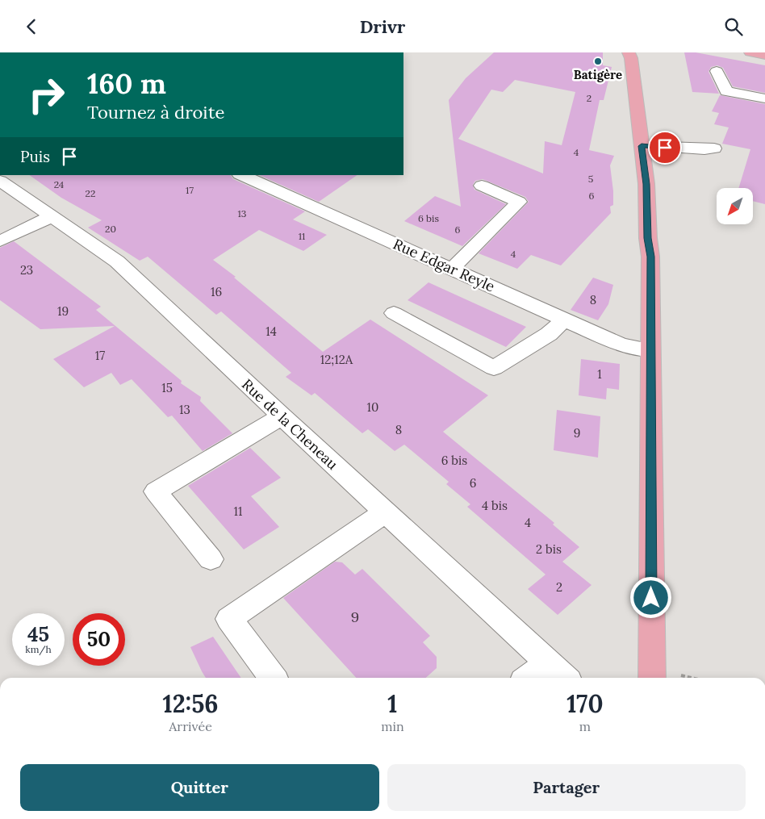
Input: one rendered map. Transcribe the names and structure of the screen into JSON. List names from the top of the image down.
{
  "streets": {
    "street": ["Rue Edgar Reyle", "Rue de la Cheneau"]
  },
  "places": ["Batigère"],
  "house_numbers": [
    "2",
    "4",
    "5",
    "24",
    "17",
    "22",
    "6",
    "13",
    "6 bis",
    "20",
    "6",
    "11",
    "4",
    "23",
    "16",
    "8",
    "19",
    "14",
    "17",
    "12;12A",
    "1",
    "15",
    "10",
    "13",
    "8",
    "9",
    "6 bis",
    "6",
    "4 bis",
    "11",
    "4",
    "2 bis",
    "2",
    "9"
  ],
  "north": "bottom left",
  "page": {
    "header": "Drivr",
    "turn": ["160 m", "Tournez à droite"],
    "then": "Puis",
    "speed": "45 km/h",
    "limit": "50",
    "eta": [
      "12:56",
      "Arrivée",
      "1",
      "min",
      "170",
      "m"
    ],
    "buttons": ["Quitter", "Partager"]
  }
}
